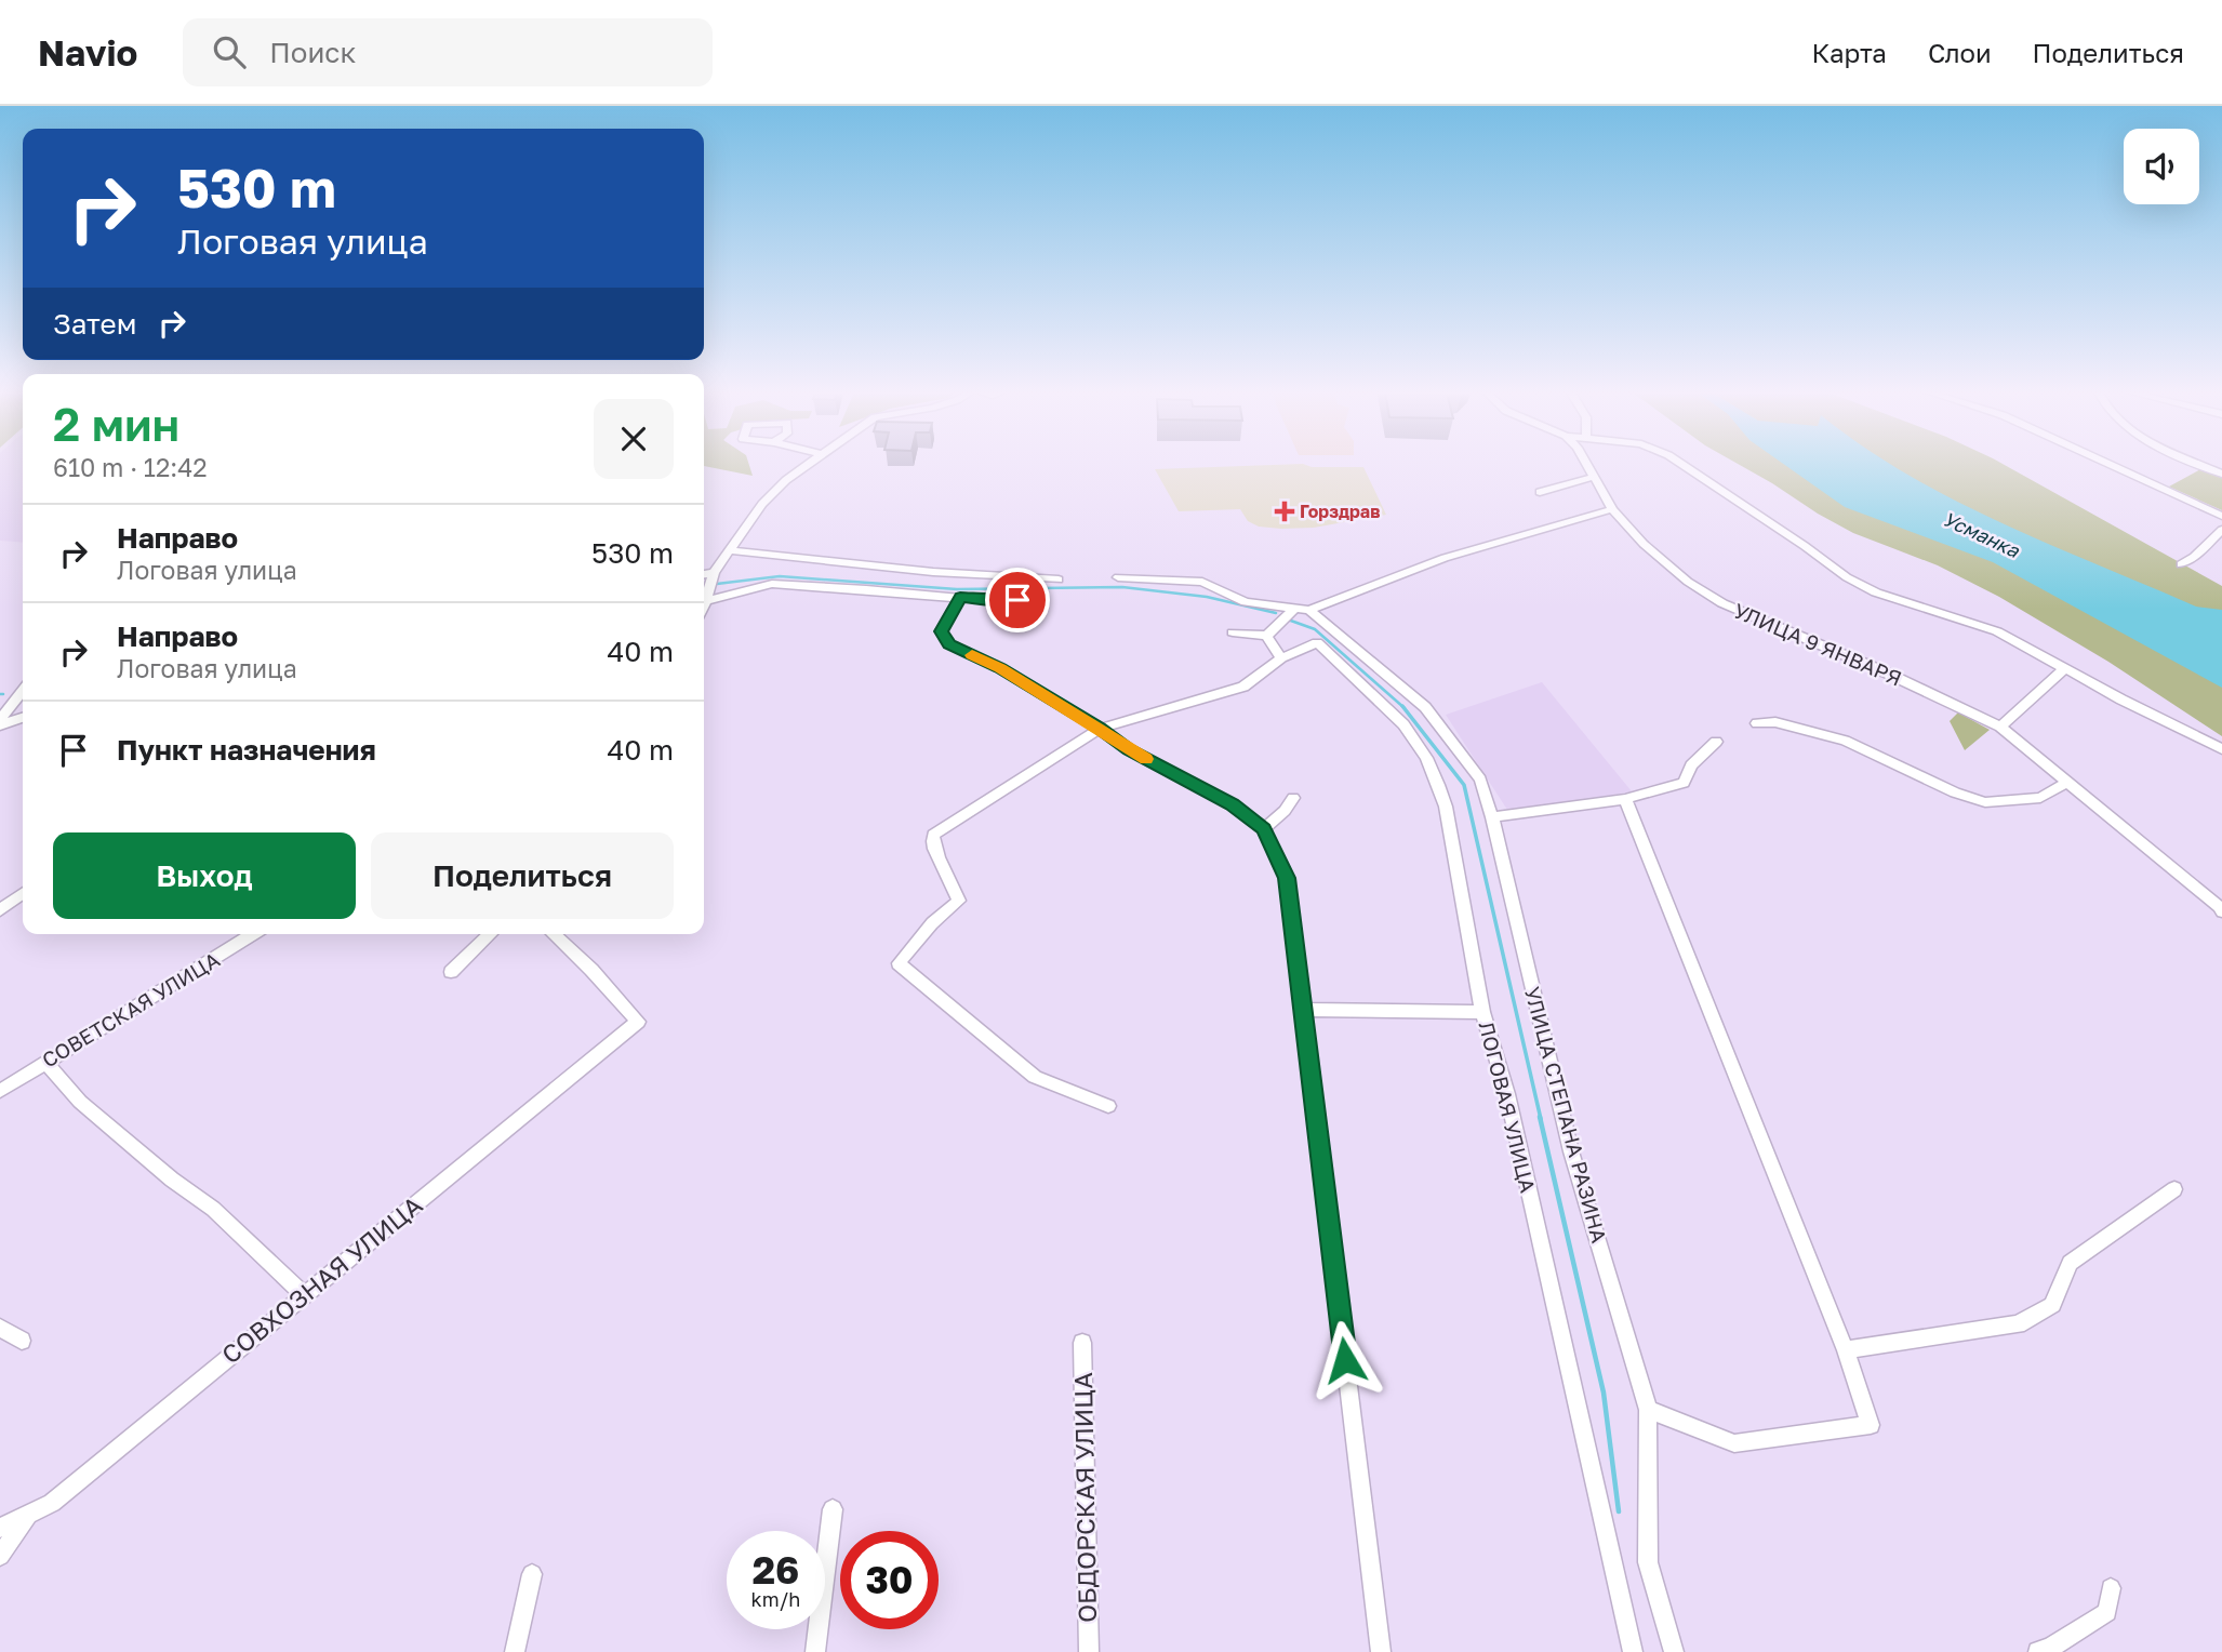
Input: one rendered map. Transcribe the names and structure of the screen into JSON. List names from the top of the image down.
{
  "streets": {
    "street": [
      "УЛИЦА 9 ЯНВАРЯ",
      "СОВЕТСКАЯ УЛИЦА",
      "ЛОГОВАЯ УЛИЦА",
      "УЛИЦА СТЕПАНА РАЗИНА",
      "СОВХОЗНАЯ УЛИЦА",
      "ОБДОРСКАЯ УЛИЦА"
    ]
  },
  "water": ["Усманка"],
  "places": {
    "health": ["Горздрав"]
  },
  "page": {
    "header": "Navio",
    "search": "Поиск",
    "nav": ["Карта", "Слои", "Поделиться"],
    "turn": ["530 m", "Логовая улица"],
    "then": "Затем",
    "heading": ["2 мин", "610 m · 12:42"],
    "list": [
      {
        "name": "Направо",
        "note": "Логовая улица",
        "value": "530 m"
      },
      {
        "name": "Направо",
        "note": "Логовая улица",
        "value": "40 m"
      },
      {
        "name": "Пункт назначения",
        "value": "40 m"
      }
    ],
    "buttons": ["Выход", "Поделиться"],
    "speed": "26 km/h",
    "limit": "30"
  }
}
